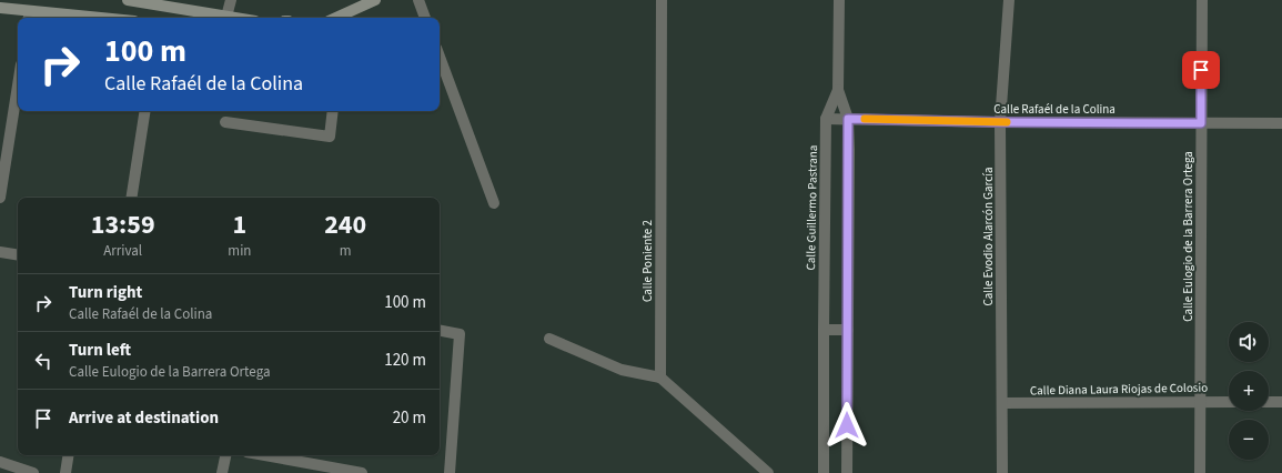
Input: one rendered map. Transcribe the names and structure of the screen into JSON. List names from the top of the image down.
{
  "streets": {
    "street": [
      "Calle Rafaél de la Colina",
      "Calle Guillermo Pastrana",
      "Calle Evodio Alarcón García",
      "Calle Eulogio de la Barrera Ortega",
      "Calle Poniente 2",
      "Calle Diana Laura Riojas de Colosio"
    ]
  },
  "crossings": [
    ["Calle Rafaél de la Colina", "Calle Guillermo Pastrana"],
    ["Calle Rafaél de la Colina", "Calle Evodio Alarcón García"],
    ["Calle Rafaél de la Colina", "Calle Eulogio de la Barrera Ortega"],
    ["Calle Evodio Alarcón García", "Calle Diana Laura Riojas de Colosio"],
    ["Calle Eulogio de la Barrera Ortega", "Calle Diana Laura Riojas de Colosio"]
  ],
  "page": {
    "turn": ["100 m", "Calle Rafaél de la Colina"],
    "eta": [
      "13:59",
      "Arrival",
      "1",
      "min",
      "240",
      "m"
    ],
    "list": [
      {
        "name": "Turn right",
        "note": "Calle Rafaél de la Colina",
        "value": "100 m"
      },
      {
        "name": "Turn left",
        "note": "Calle Eulogio de la Barrera Ortega",
        "value": "120 m"
      },
      {
        "name": "Arrive at destination",
        "value": "20 m"
      }
    ],
    "map_buttons": ["+", "−"]
  }
}
